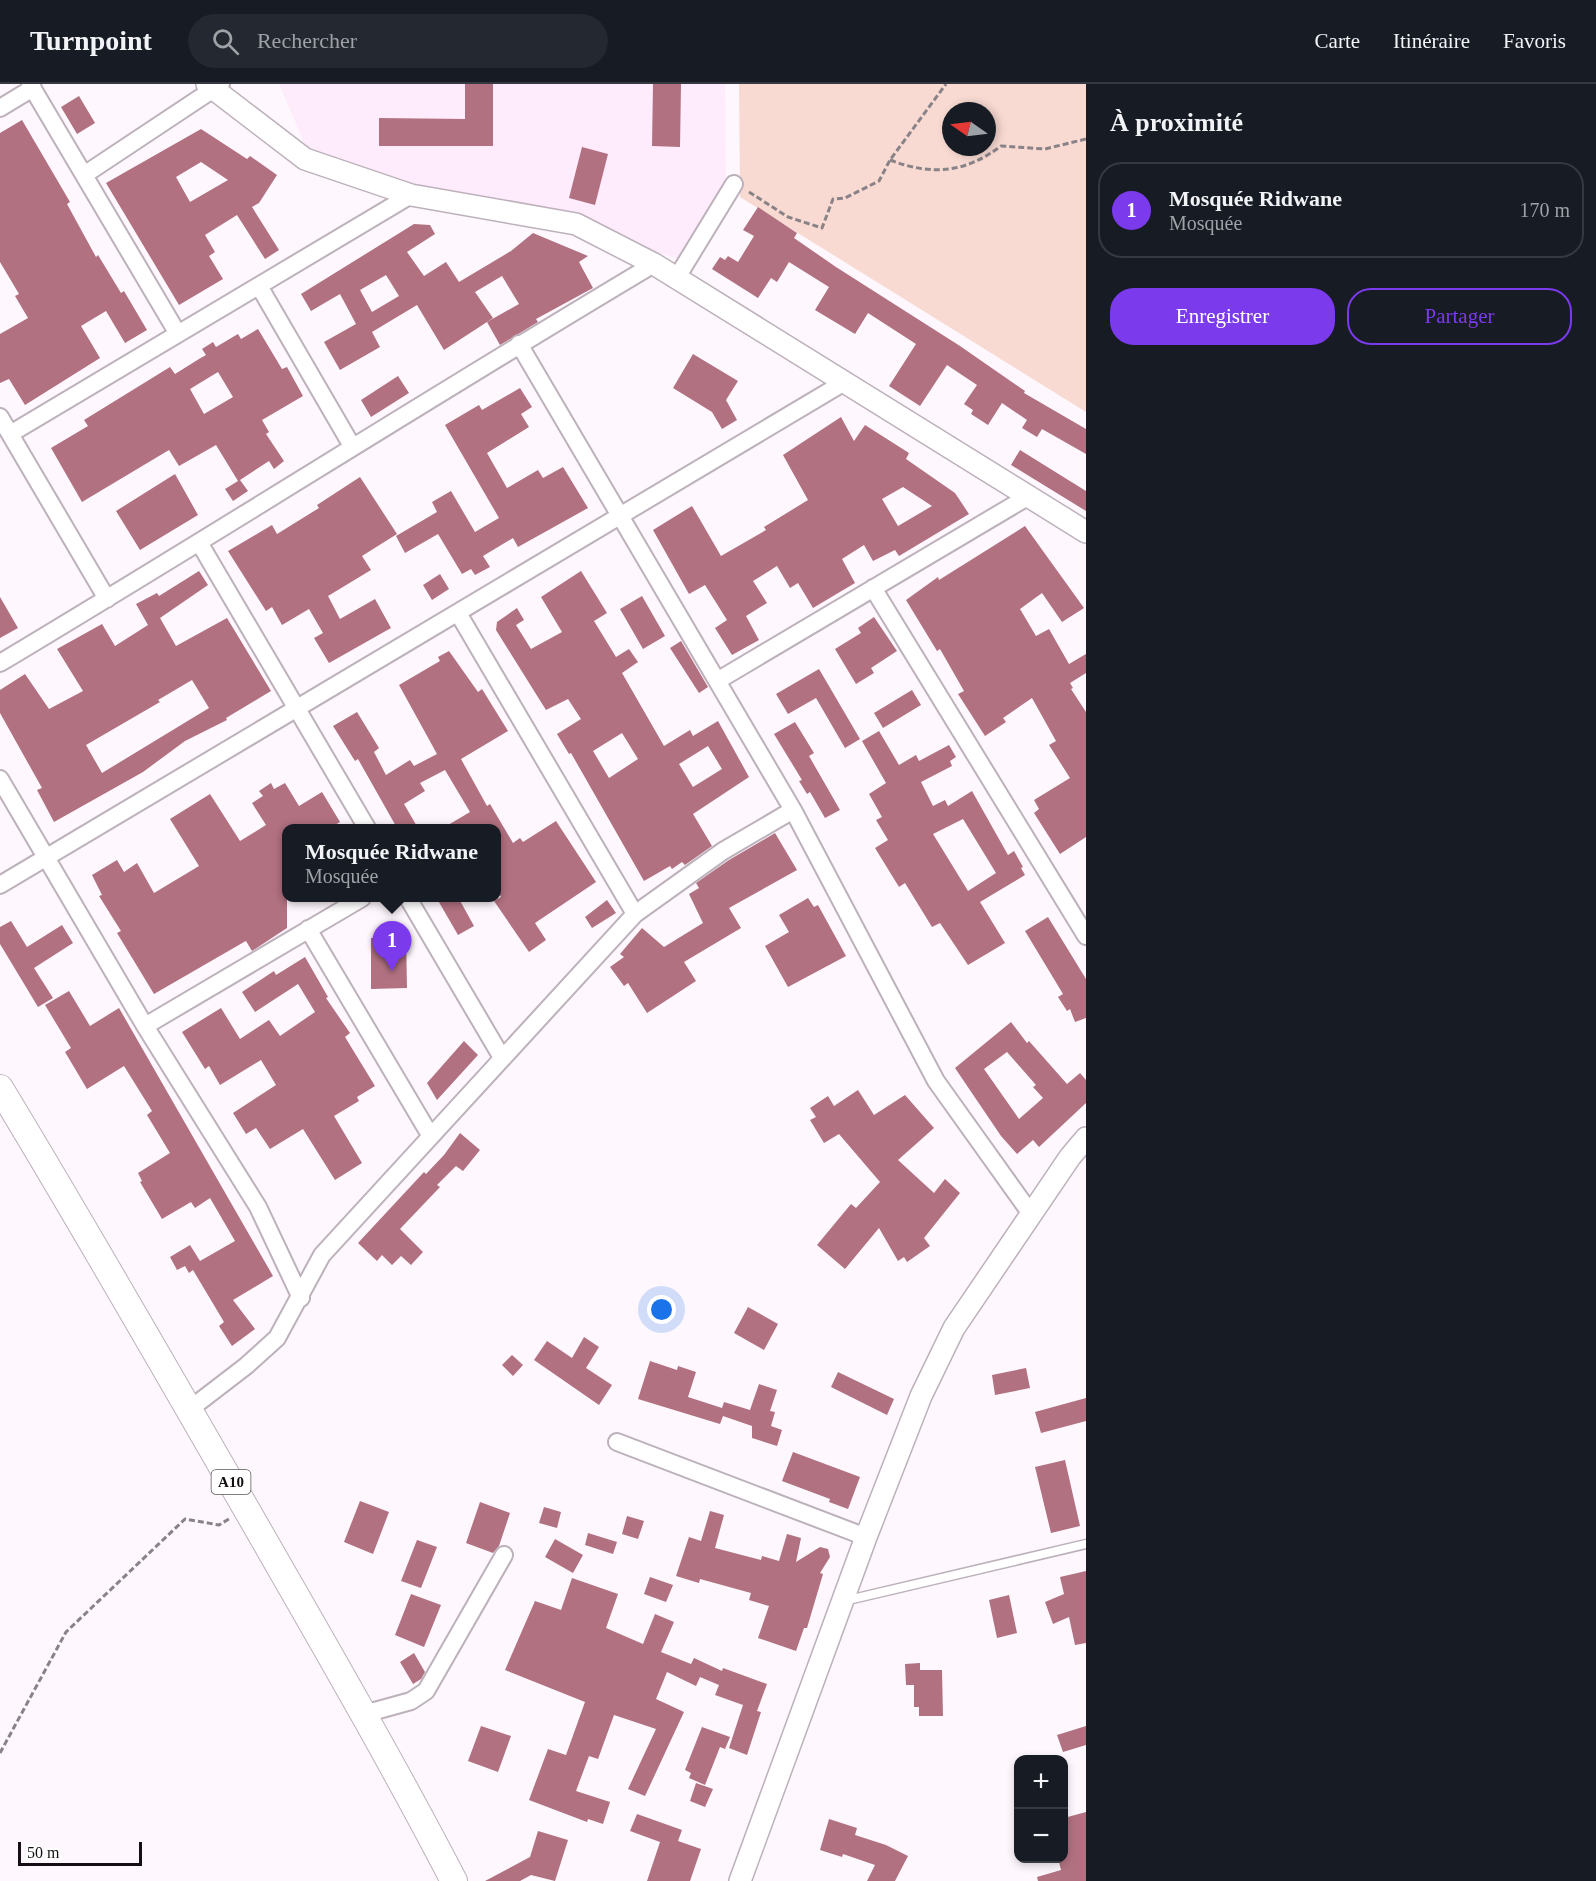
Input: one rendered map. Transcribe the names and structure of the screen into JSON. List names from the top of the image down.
{
  "streets": {
    "main road": ["A10"]
  },
  "scale_bar": "50 m",
  "north": "left",
  "page": {
    "header": "Turnpoint",
    "search": "Rechercher",
    "nav": ["Carte", "Itinéraire", "Favoris"],
    "heading": "À proximité",
    "list": [
      {
        "mark": "1",
        "name": "Mosquée Ridwane",
        "note": "Mosquée",
        "value": "170 m"
      }
    ],
    "buttons": ["Enregistrer", "Partager"],
    "popup": ["Mosquée Ridwane", "Mosquée"],
    "pins": "1",
    "map_buttons": ["+", "−"],
    "scale": "50 m"
  }
}
